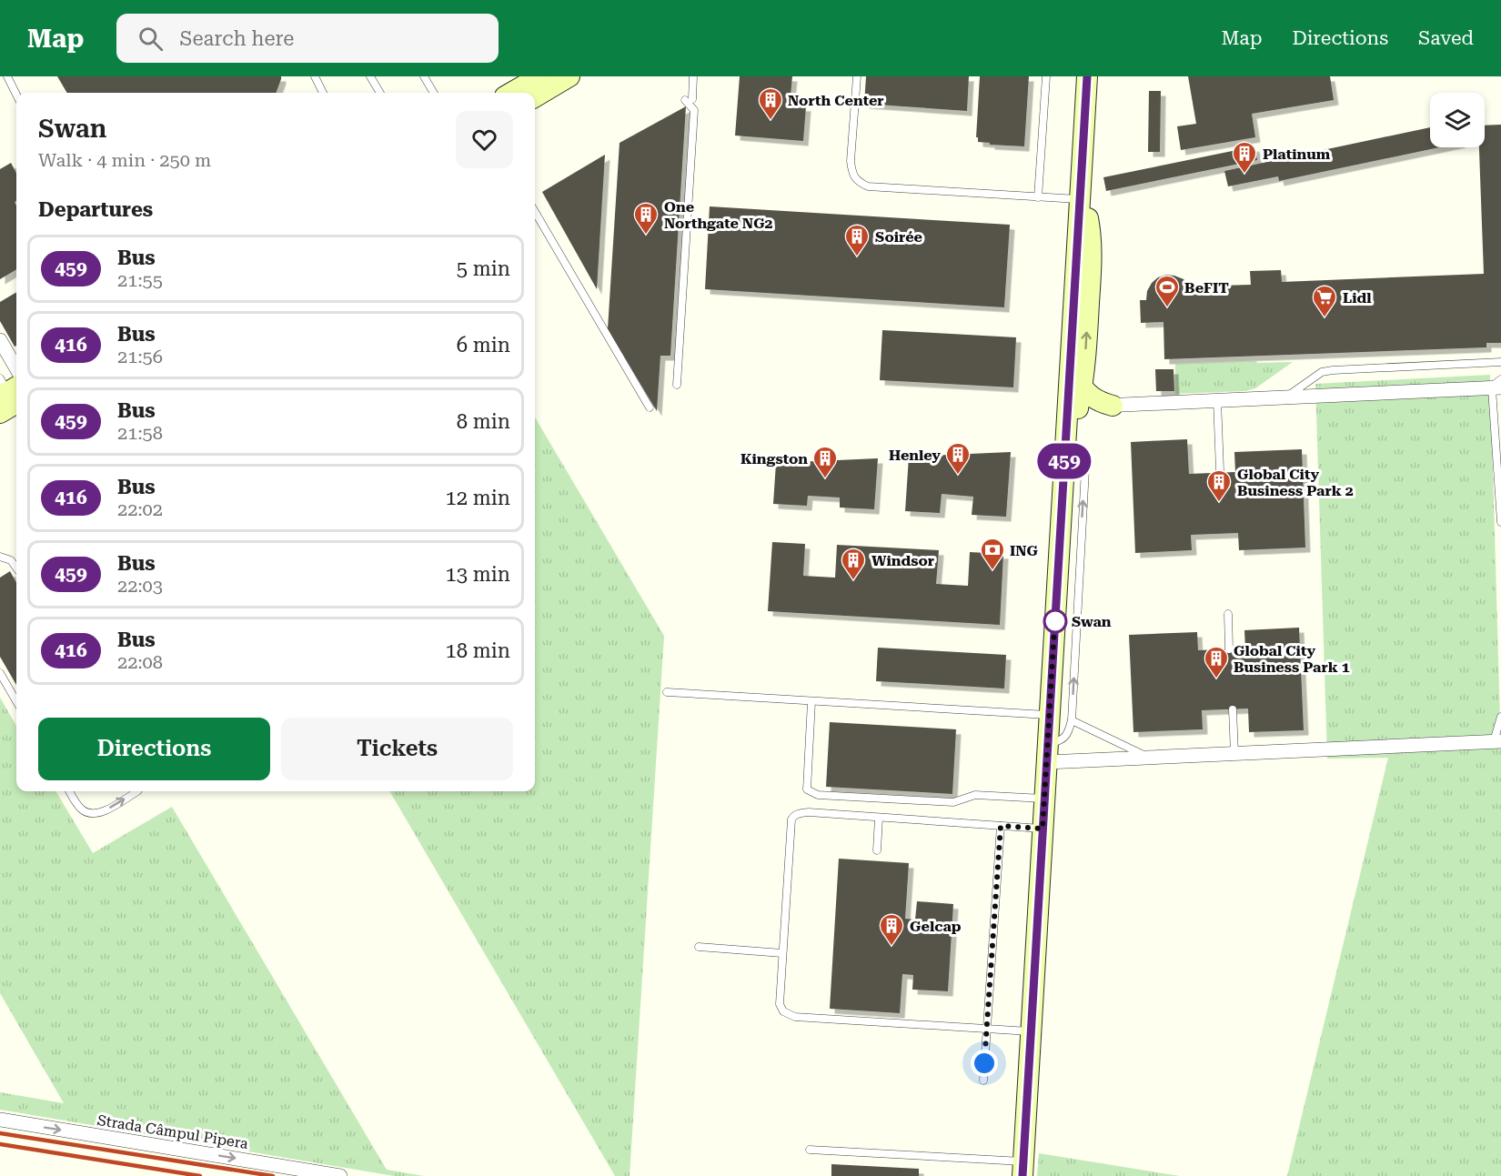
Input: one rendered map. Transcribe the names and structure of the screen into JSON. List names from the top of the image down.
{
  "streets": {
    "street": ["Strada Câmpul Pipera"]
  },
  "one_way": ["Strada Câmpul Pipera"],
  "places": {
    "building": [
      "North Center",
      "Platinum",
      "One Northgate NG2",
      "Soirée",
      "Henley",
      "Kingston",
      "Global City Business Park 2",
      "Windsor",
      "Global City Business Park 1",
      "Gelcap"
    ],
    "sports": ["BeFIT"],
    "supermarket": ["Lidl"],
    "bank": ["ING"],
    "other": ["Swan"]
  },
  "lines": ["bus line 459"],
  "page": {
    "header": "Map",
    "search": "Search here",
    "nav": ["Map", "Directions", "Saved"],
    "on_map": "459",
    "heading": [
      ["Swan", "Walk · 4 min · 250 m"],
      "Departures"
    ],
    "list": [
      {
        "mark": "459",
        "name": "Bus",
        "note": "21:55",
        "value": "5 min"
      },
      {
        "mark": "416",
        "name": "Bus",
        "note": "21:56",
        "value": "6 min"
      },
      {
        "mark": "459",
        "name": "Bus",
        "note": "21:58",
        "value": "8 min"
      },
      {
        "mark": "416",
        "name": "Bus",
        "note": "22:02",
        "value": "12 min"
      },
      {
        "mark": "459",
        "name": "Bus",
        "note": "22:03",
        "value": "13 min"
      },
      {
        "mark": "416",
        "name": "Bus",
        "note": "22:08",
        "value": "18 min"
      }
    ],
    "buttons": ["Directions", "Tickets"]
  }
}
